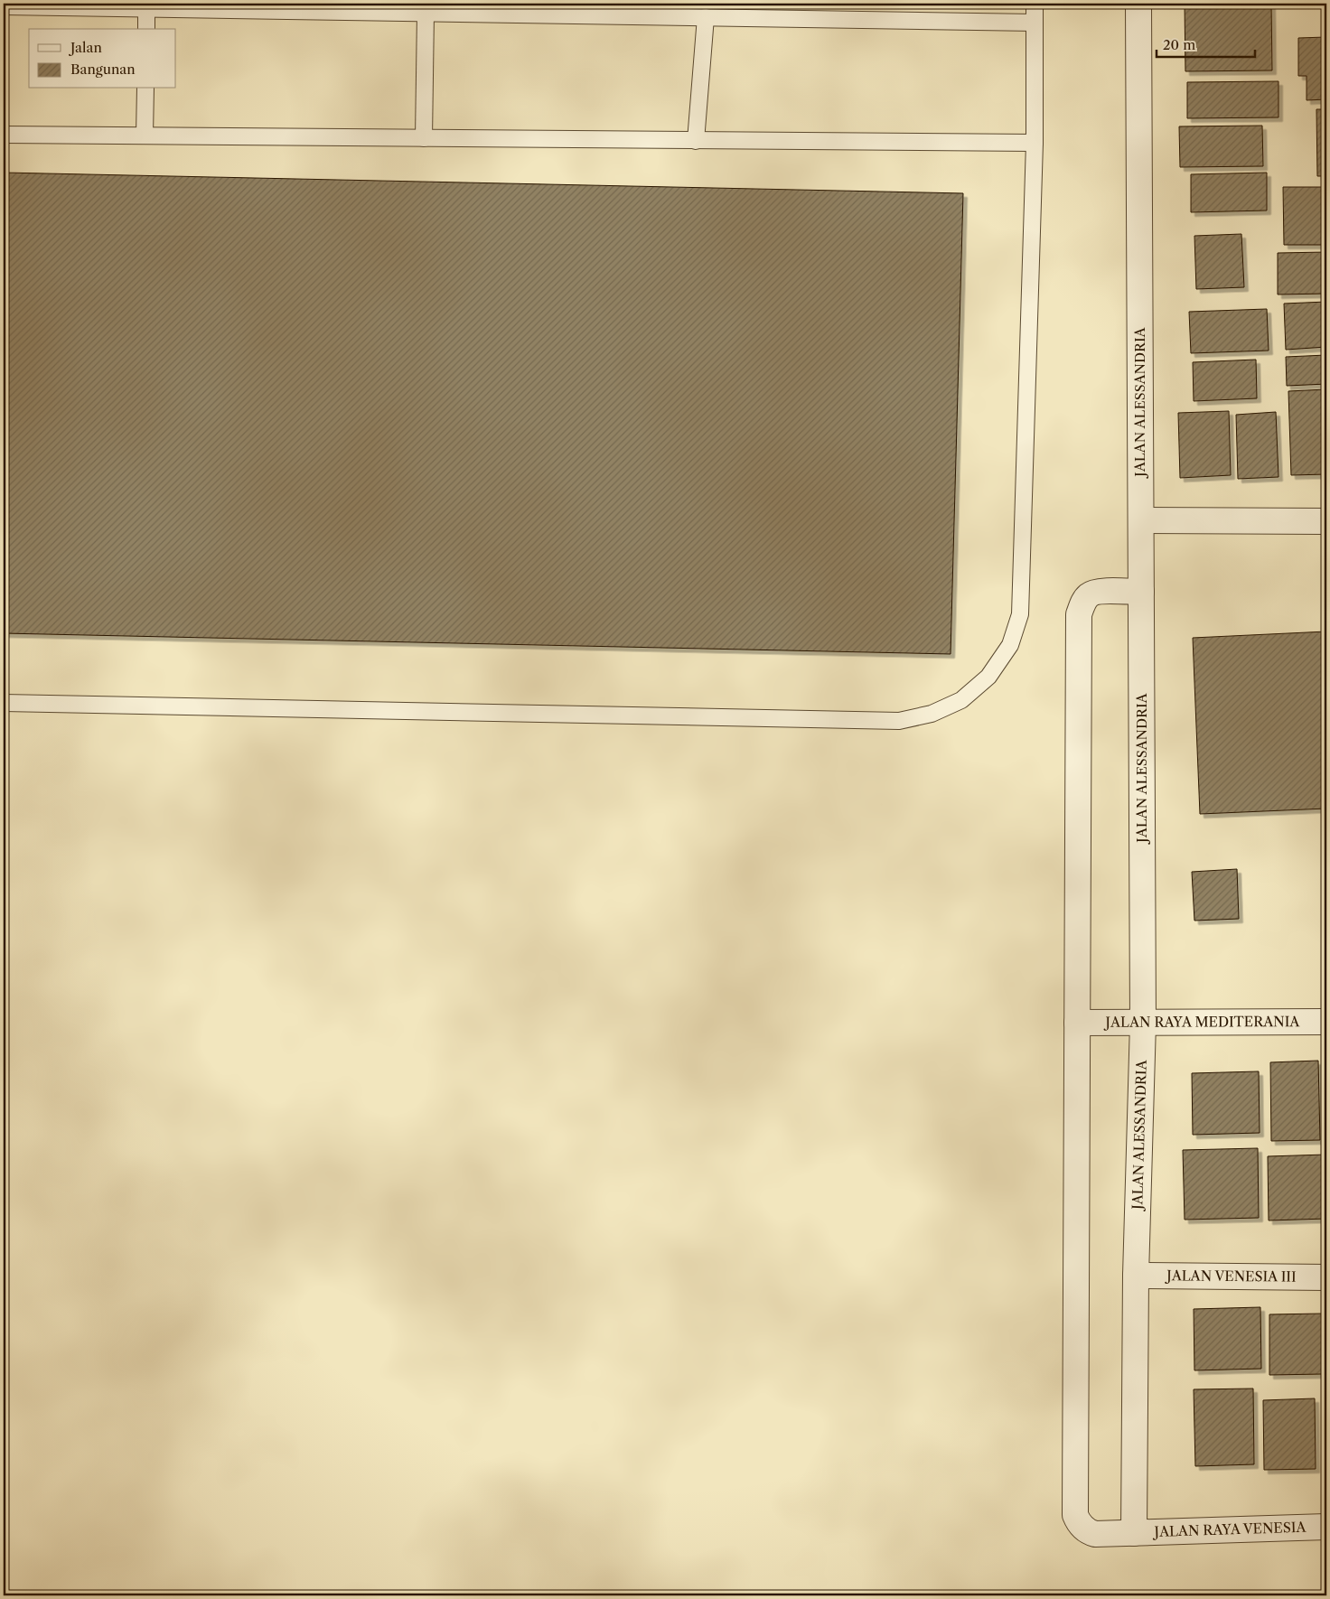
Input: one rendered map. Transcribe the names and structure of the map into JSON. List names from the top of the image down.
{
  "streets": {
    "street": [
      "JALAN ALESSANDRIA",
      "JALAN RAYA MEDITERANIA",
      "JALAN VENESIA III",
      "JALAN RAYA VENESIA"
    ]
  },
  "crossings": [
    ["JALAN ALESSANDRIA", "JALAN RAYA MEDITERANIA"],
    ["JALAN ALESSANDRIA", "JALAN VENESIA III"],
    ["JALAN ALESSANDRIA", "JALAN RAYA VENESIA"],
    ["JALAN RAYA MEDITERANIA", "JALAN RAYA VENESIA"]
  ],
  "legend": ["Jalan", "Bangunan"],
  "scale_bar": "20 m"
}
